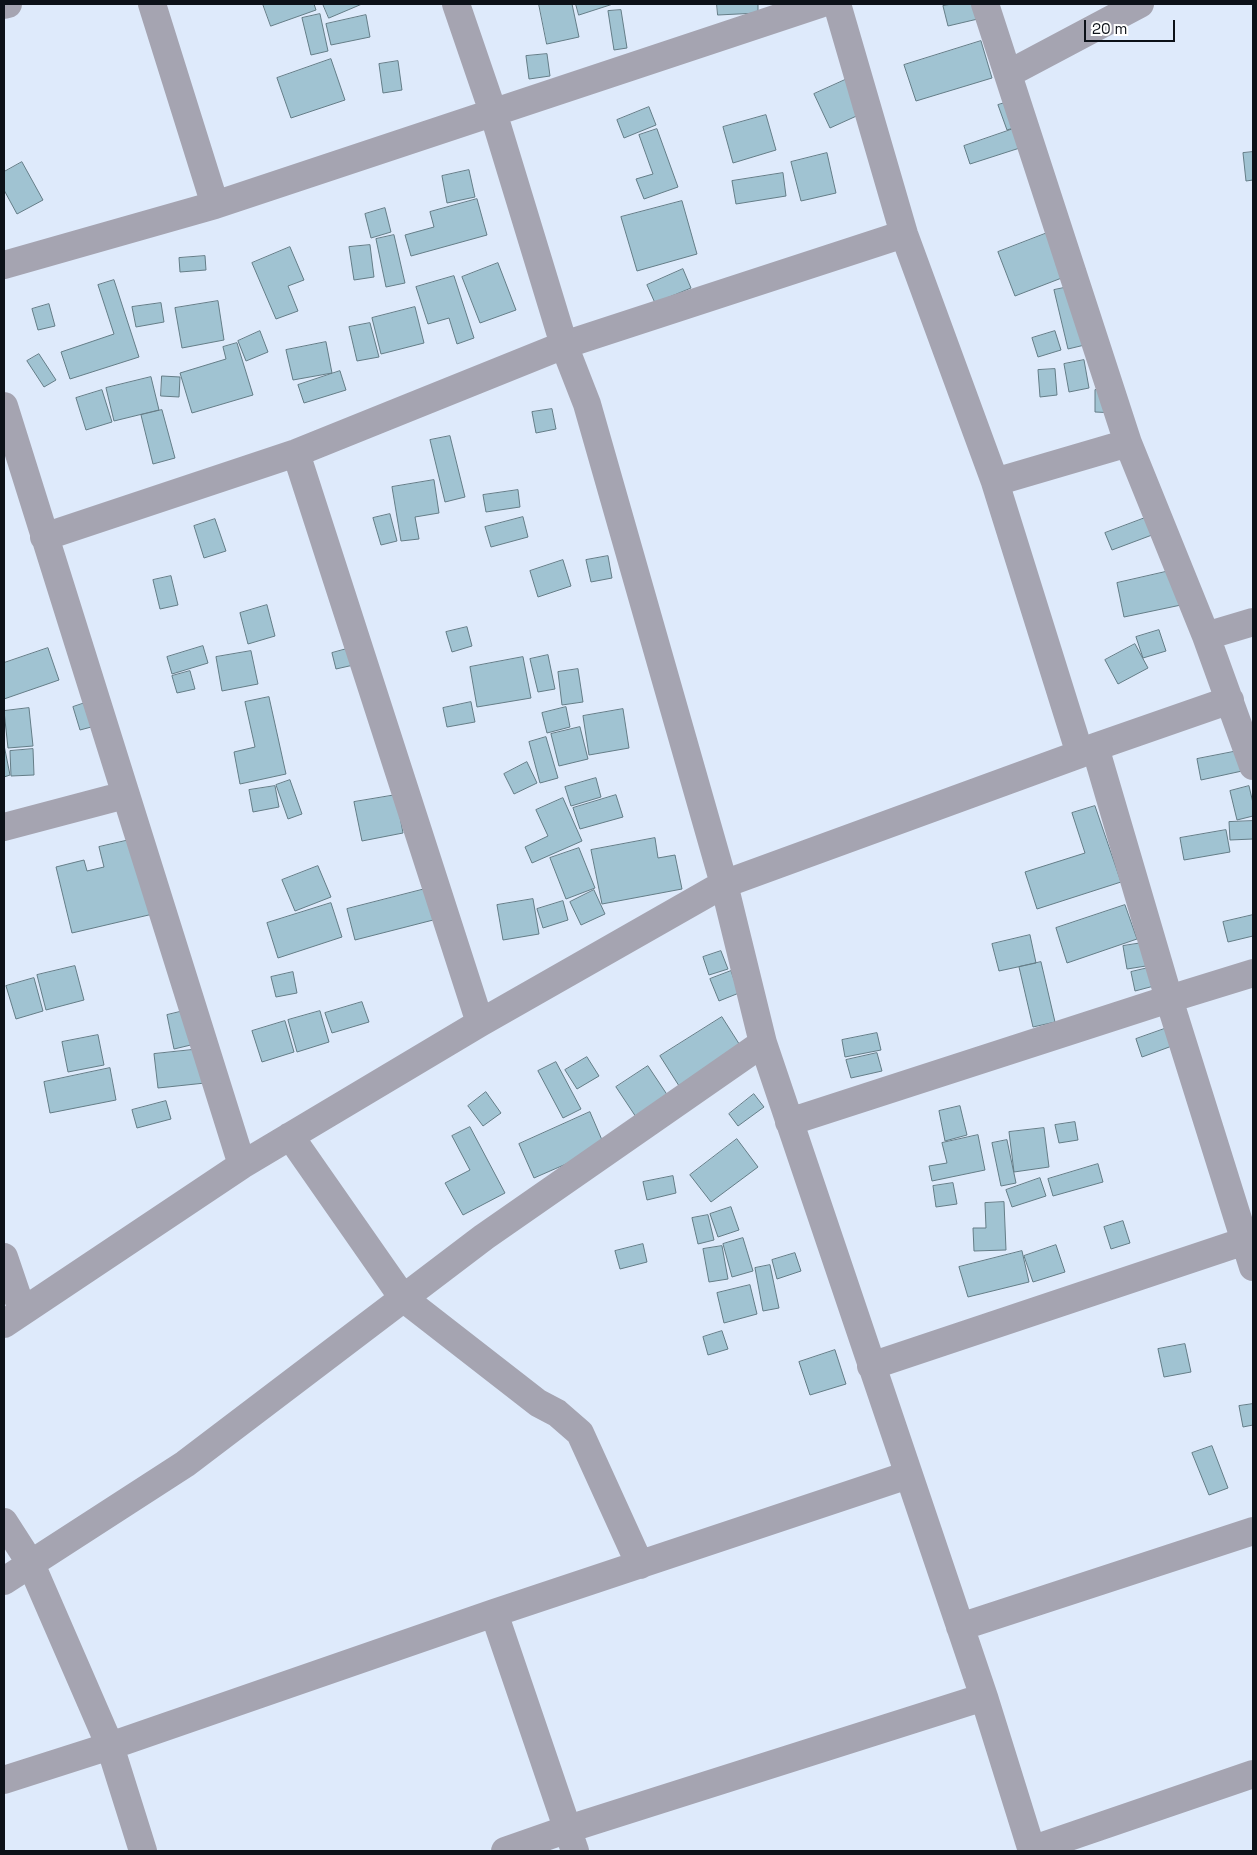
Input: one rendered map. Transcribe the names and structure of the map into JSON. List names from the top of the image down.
{
  "scale_bar": "20 m"
}
